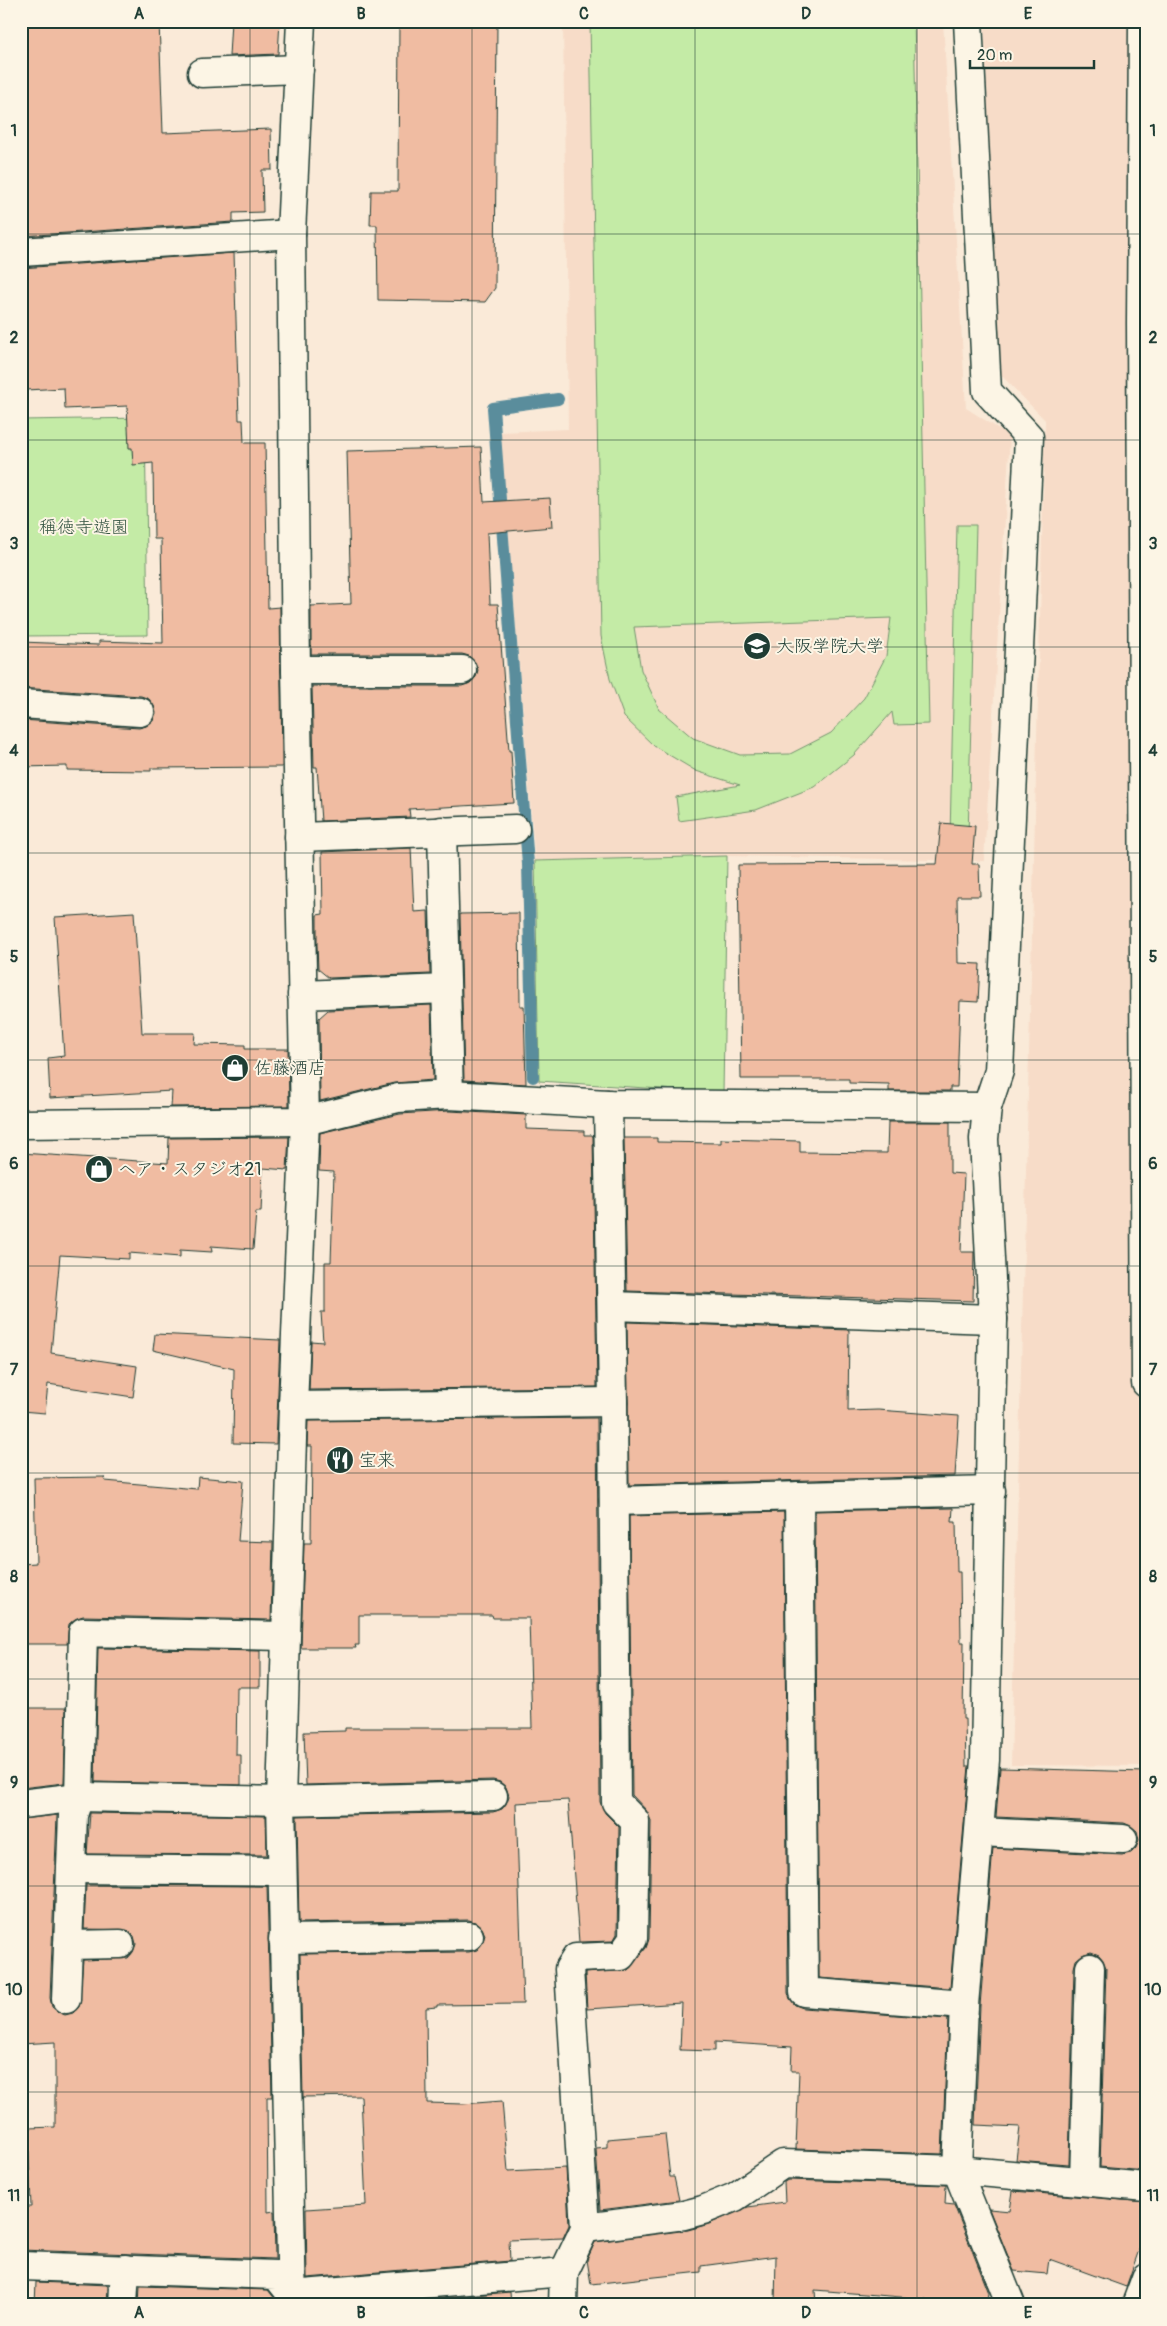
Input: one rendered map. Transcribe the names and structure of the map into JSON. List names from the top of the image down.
{
  "parks": ["稱徳寺遊園"],
  "places": {
    "school or university": ["大阪学院大学"],
    "shop": ["佐藤酒店", "ヘア・スタジオ21"],
    "restaurant": ["宝来"]
  },
  "scale_bar": "20 m",
  "grid": {
    "columns": [
      "A",
      "B",
      "C",
      "D",
      "E"
    ],
    "rows": [
      "1",
      "2",
      "3",
      "4",
      "5",
      "6",
      "7",
      "8",
      "9",
      "10",
      "11"
    ]
  }
}
